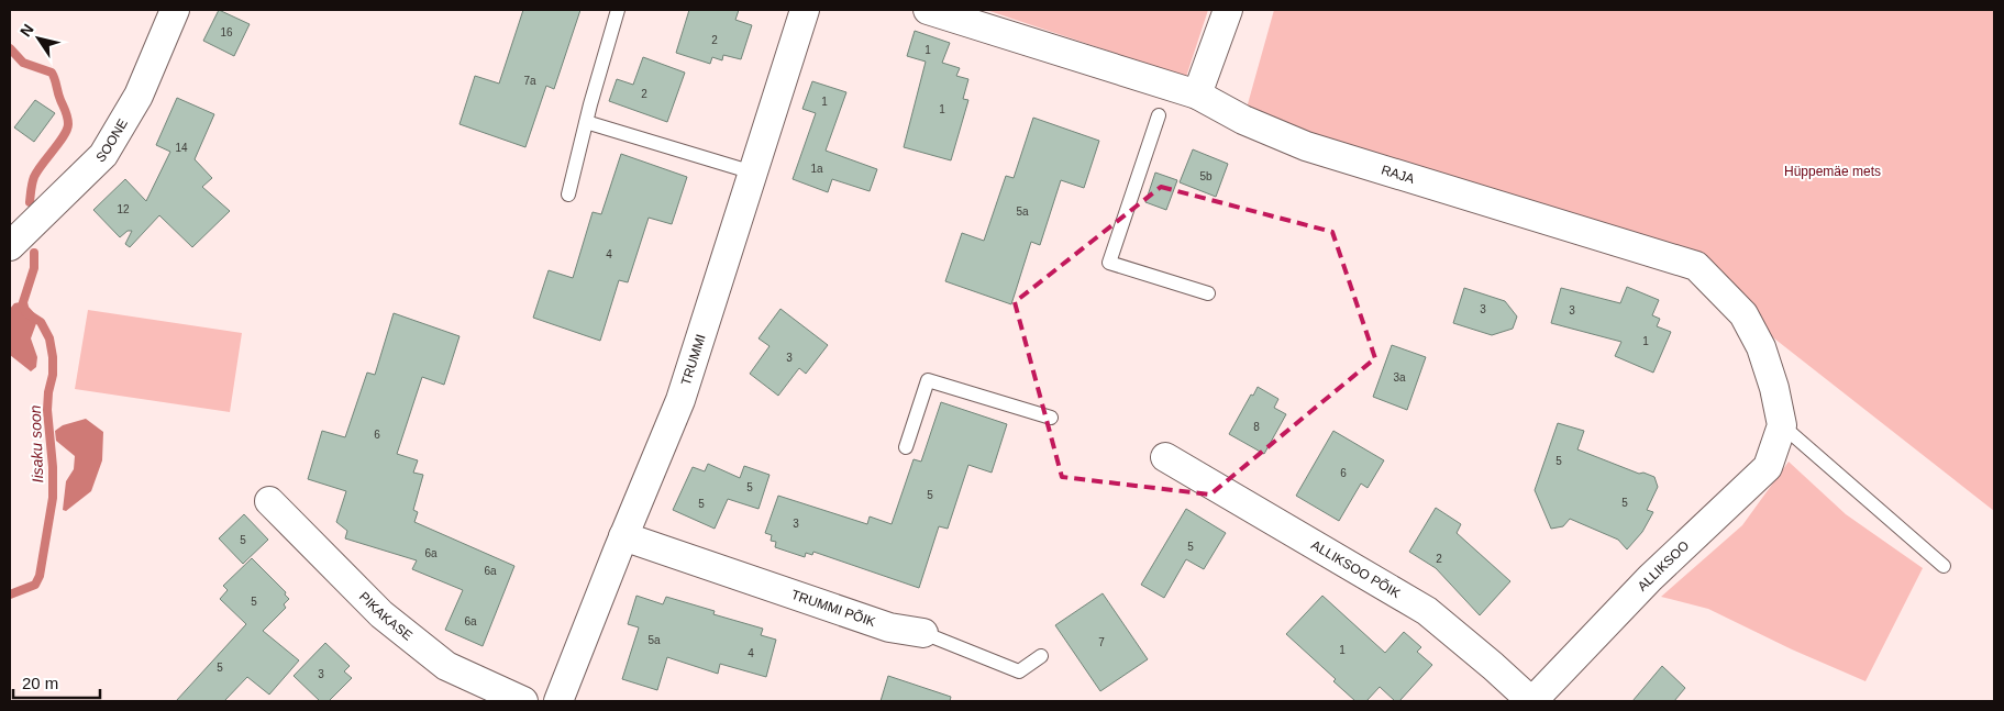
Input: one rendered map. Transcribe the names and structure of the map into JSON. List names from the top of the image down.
{
  "streets": {
    "street": [
      "SOONE",
      "RAJA",
      "TRUMMI",
      "ALLIKSOO",
      "ALLIKSOO PÕIK",
      "TRUMMI PÕIK",
      "PIKAKASE"
    ]
  },
  "crossings": [
    ["RAJA", "ALLIKSOO"],
    ["TRUMMI", "TRUMMI PÕIK"],
    ["ALLIKSOO", "ALLIKSOO PÕIK"]
  ],
  "water": ["Iisaku soon"],
  "parks": ["Hüppemäe mets"],
  "house_numbers": [
    "16",
    "2",
    "1",
    "7a",
    "2",
    "1",
    "1",
    "14",
    "1a",
    "5b",
    "12",
    "5a",
    "4",
    "3",
    "3",
    "1",
    "3",
    "3a",
    "8",
    "6",
    "5",
    "6",
    "5",
    "5",
    "5",
    "5",
    "3",
    "5",
    "5",
    "6a",
    "2",
    "6a",
    "5",
    "6a",
    "5a",
    "7",
    "1",
    "4",
    "5",
    "3"
  ],
  "scale_bar": "20 m",
  "north": "top left"
}
